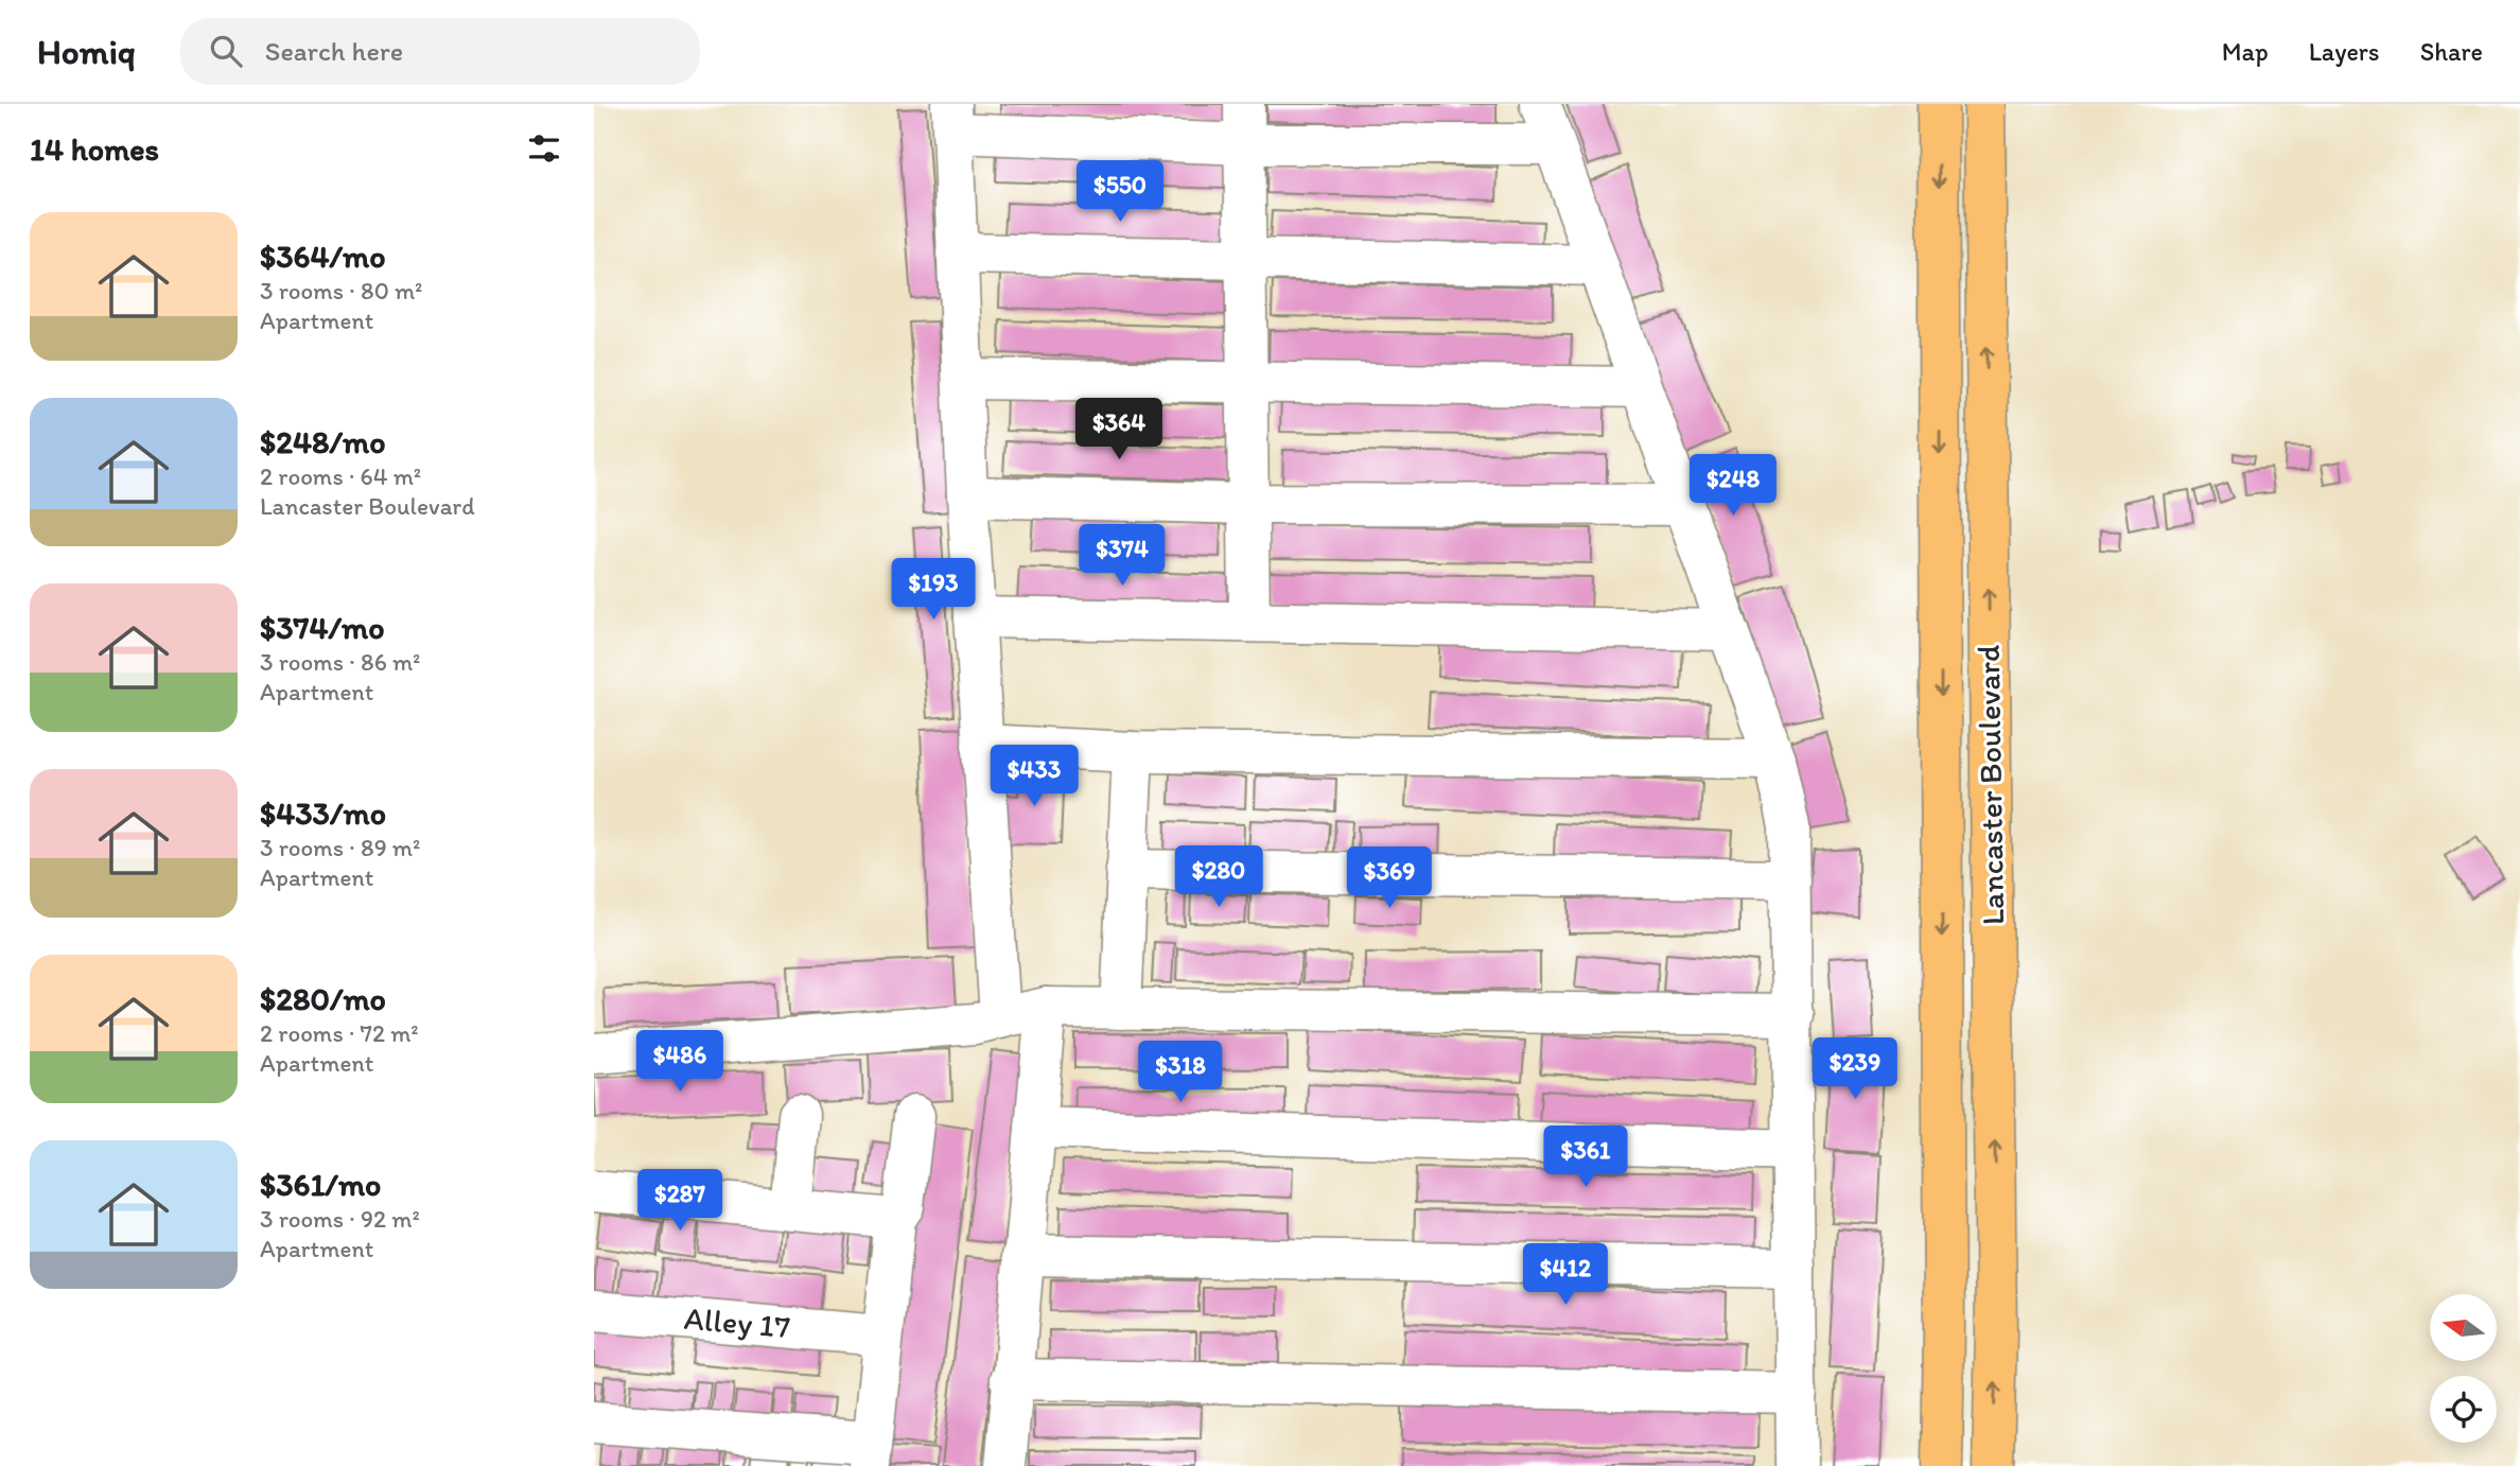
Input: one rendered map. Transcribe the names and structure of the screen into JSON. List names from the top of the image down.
{
  "streets": {
    "main road": ["Lancaster Boulevard"],
    "street": ["Alley 17"]
  },
  "north": "left",
  "page": {
    "header": "Homiq",
    "search": "Search here",
    "nav": ["Map", "Layers", "Share"],
    "heading": "14 homes",
    "price": [
      "$550",
      "$364",
      "$248",
      "$374",
      "$193",
      "$433",
      "$280",
      "$369",
      "$486",
      "$239",
      "$318",
      "$361",
      "$287",
      "$412"
    ],
    "list": [
      {
        "name": "$364/mo",
        "note": "3 rooms · 80 m² · Apartment"
      },
      {
        "name": "$248/mo",
        "note": "2 rooms · 64 m² · Lancaster Boulevard"
      },
      {
        "name": "$374/mo",
        "note": "3 rooms · 86 m² · Apartment"
      },
      {
        "name": "$433/mo",
        "note": "3 rooms · 89 m² · Apartment"
      },
      {
        "name": "$280/mo",
        "note": "2 rooms · 72 m² · Apartment"
      },
      {
        "name": "$361/mo",
        "note": "3 rooms · 92 m² · Apartment"
      }
    ]
  }
}
